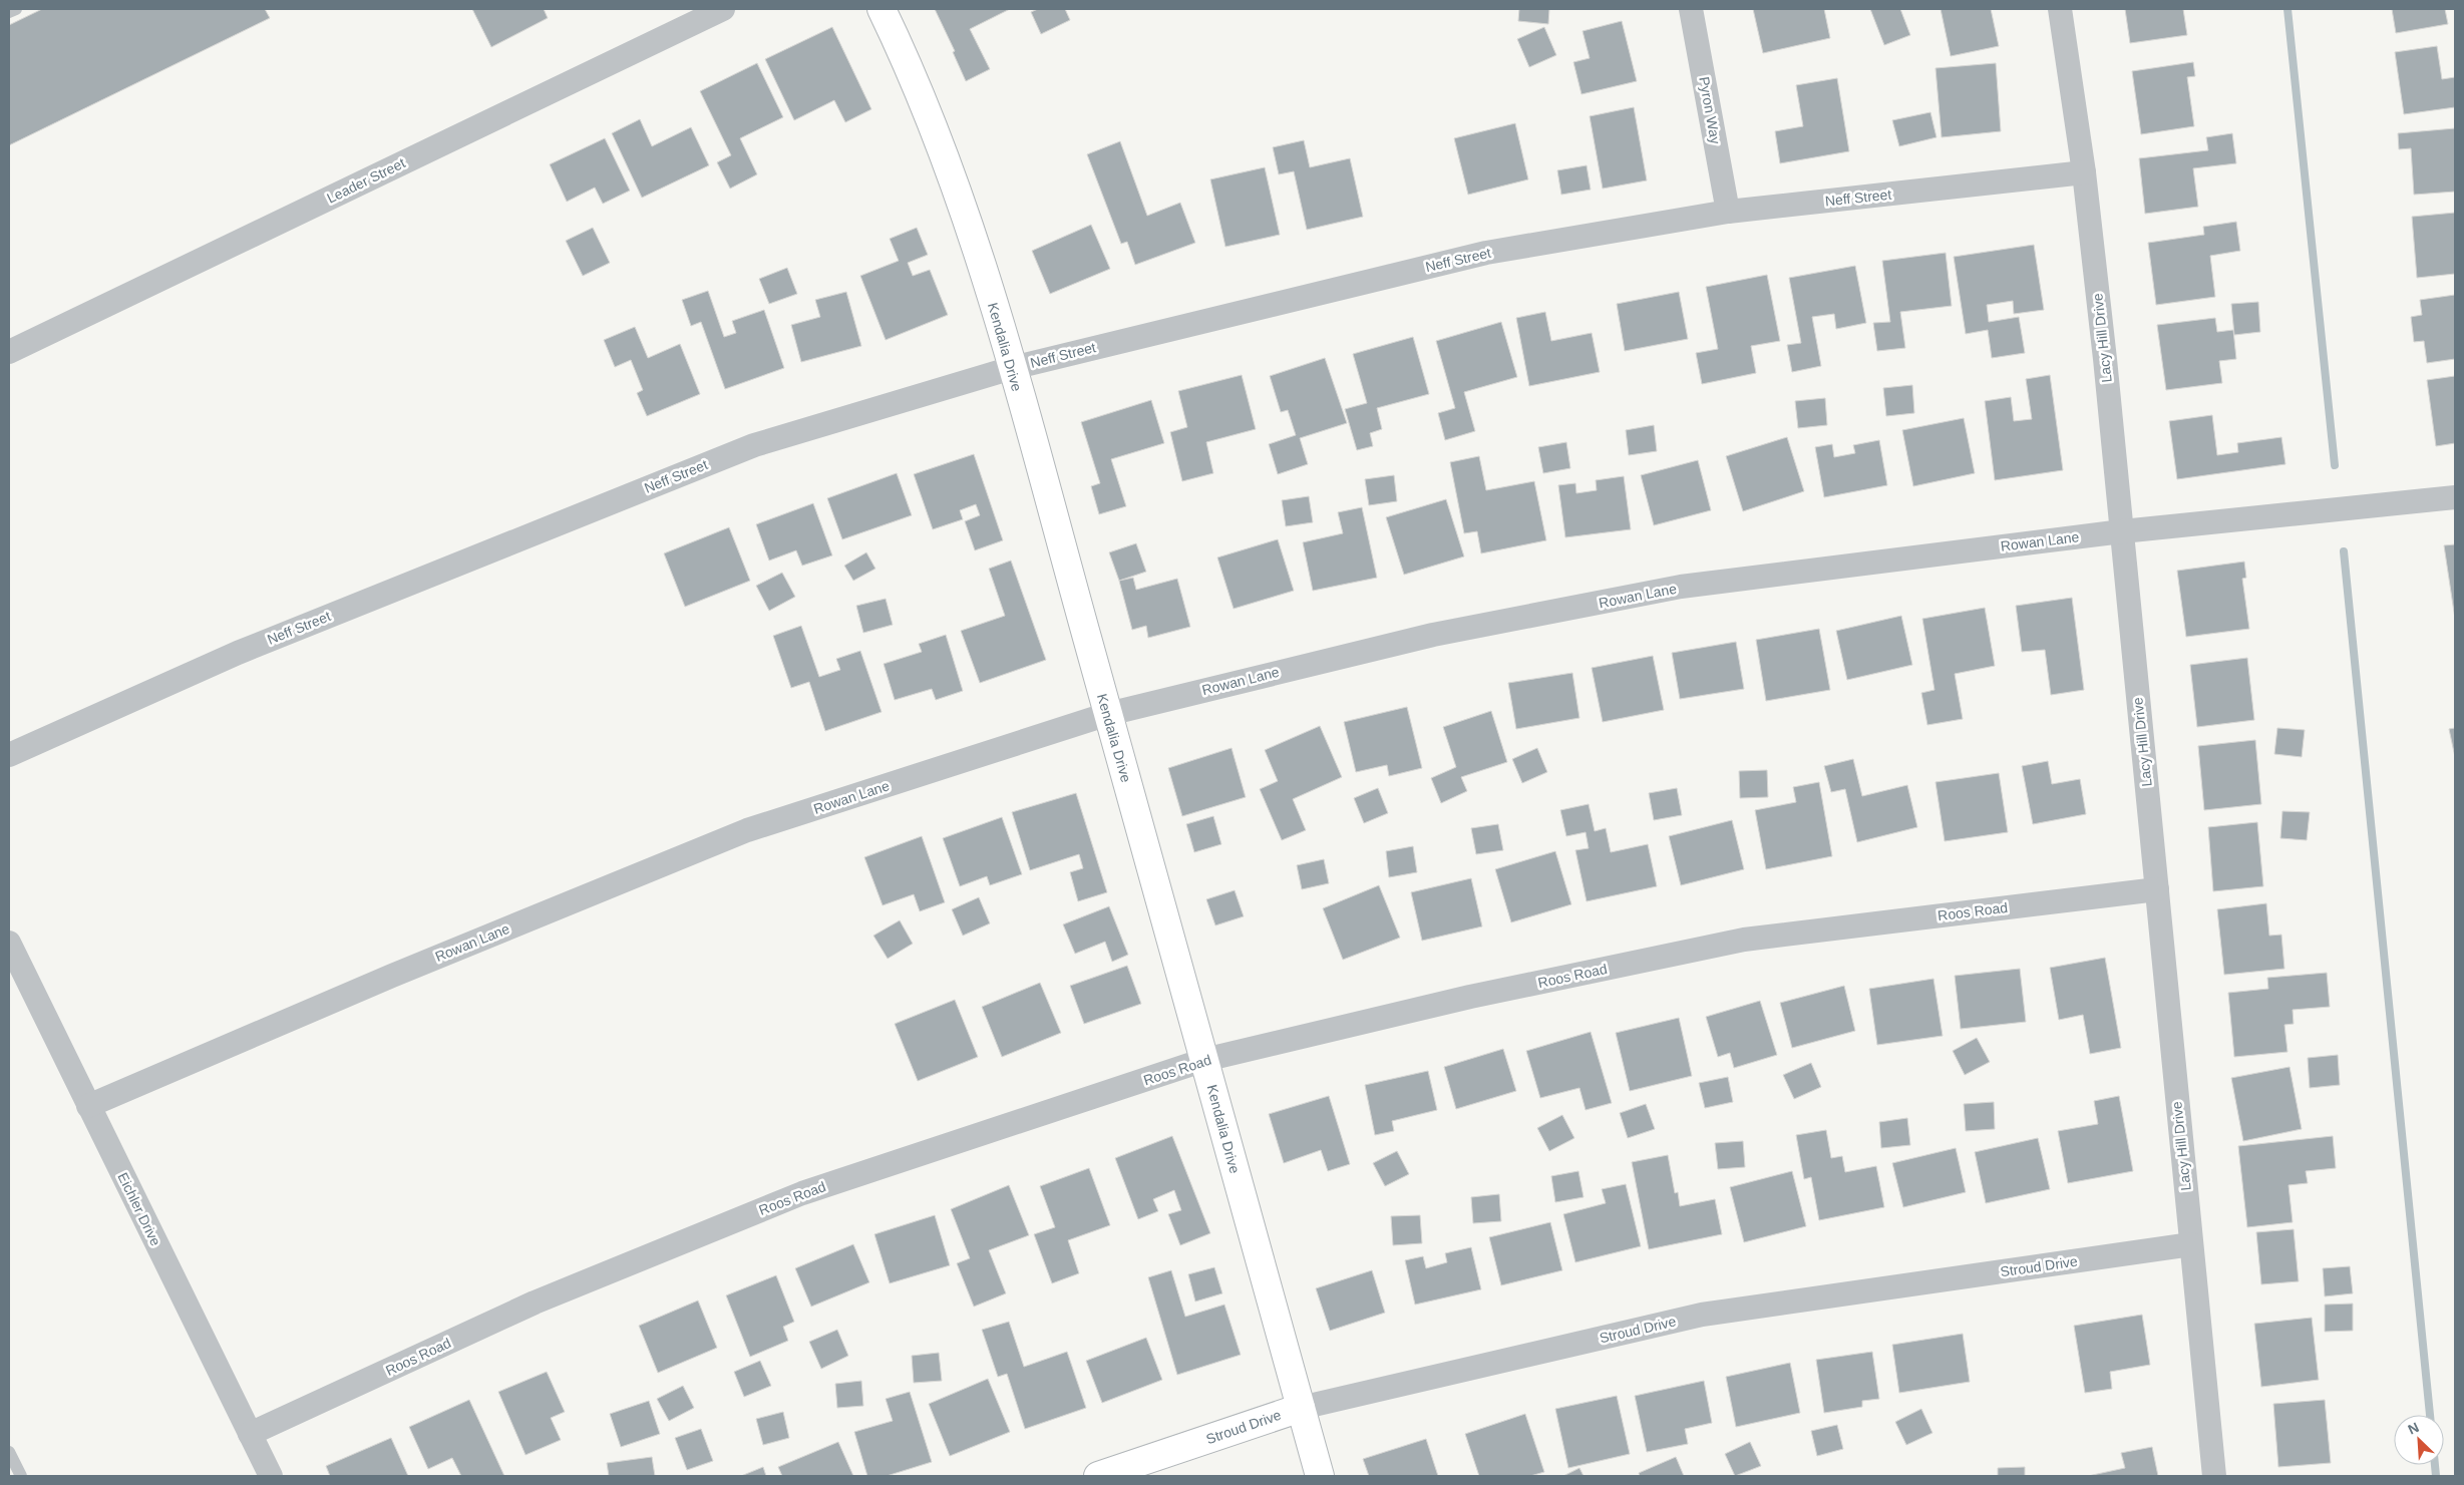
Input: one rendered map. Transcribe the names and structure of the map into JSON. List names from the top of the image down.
{
  "streets": {
    "street": [
      "Pyron Way",
      "Leader Street",
      "Neff Street",
      "Lacy Hill Drive",
      "Kendalia Drive",
      "Rowan Lane",
      "Roos Road",
      "Eichler Drive",
      "Stroud Drive"
    ]
  },
  "crossings": [
    ["Pyron Way", "Neff Street"],
    ["Neff Street", "Lacy Hill Drive"],
    ["Neff Street", "Kendalia Drive"],
    ["Lacy Hill Drive", "Rowan Lane"],
    ["Lacy Hill Drive", "Roos Road"],
    ["Lacy Hill Drive", "Stroud Drive"],
    ["Kendalia Drive", "Rowan Lane"],
    ["Kendalia Drive", "Roos Road"],
    ["Kendalia Drive", "Stroud Drive"],
    ["Rowan Lane", "Eichler Drive"],
    ["Roos Road", "Eichler Drive"]
  ],
  "north": "top left"
}
